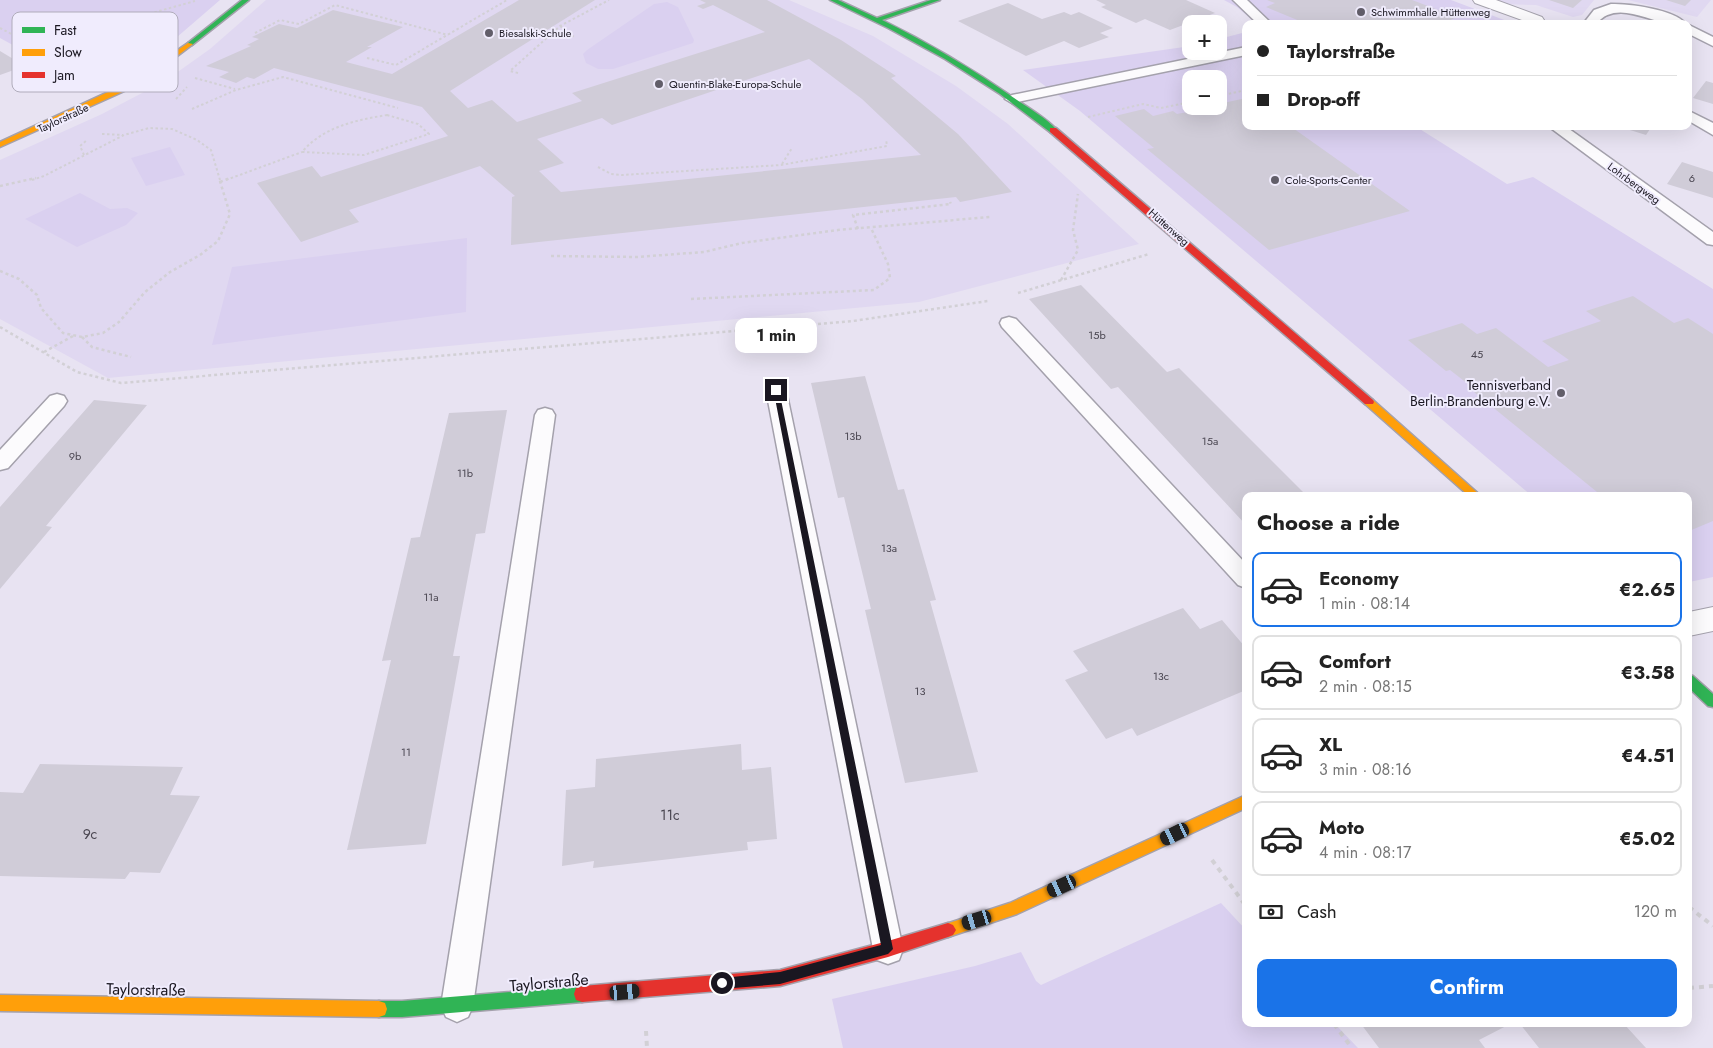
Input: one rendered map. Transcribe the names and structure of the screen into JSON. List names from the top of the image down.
{
  "streets": {
    "street": ["Taylorstraße", "Hüttenweg"],
    "lane": ["Lohrbergweg"]
  },
  "places": [
    "Schwimmhalle Hüttenweg",
    "Biesalski-Schule",
    "Quentin-Blake-Europa-Schule",
    "Cole-Sports-Center",
    "Tennisverband Berlin-Brandenburg e.V."
  ],
  "house_numbers": [
    "6",
    "15b",
    "45",
    "13b",
    "15a",
    "9b",
    "11b",
    "13a",
    "11a",
    "13c",
    "13",
    "11",
    "11c",
    "9c"
  ],
  "legend": ["Fast", "Slow", "Jam"],
  "page": {
    "map_buttons": ["+", "−"],
    "banner": ["Taylorstraße", "Drop-off"],
    "bubble": "1 min",
    "heading": "Choose a ride",
    "list": [
      {
        "name": "Economy",
        "note": "1 min · 08:14",
        "value": "€2.65"
      },
      {
        "name": "Comfort",
        "note": "2 min · 08:15",
        "value": "€3.58"
      },
      {
        "name": "XL",
        "note": "3 min · 08:16",
        "value": "€4.51"
      },
      {
        "name": "Moto",
        "note": "4 min · 08:17",
        "value": "€5.02"
      }
    ],
    "pay": ["Cash", "120 m"],
    "buttons": "Confirm"
  }
}
